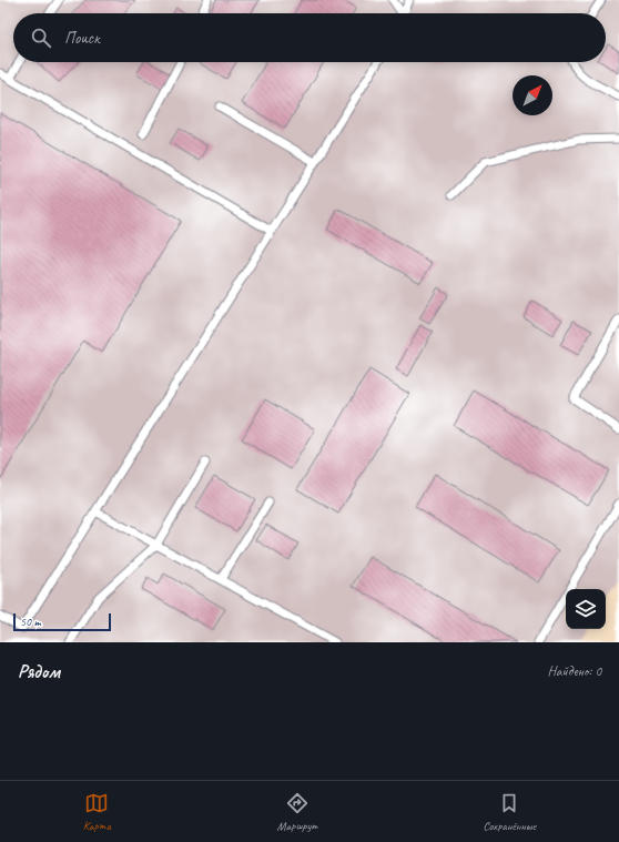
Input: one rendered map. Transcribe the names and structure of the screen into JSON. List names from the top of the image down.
{
  "scale_bar": "50 m",
  "north": "top right",
  "page": {
    "search": "Поиск",
    "scale": "50 m",
    "heading": ["Рядом", "Найдено: 0"],
    "nav": ["Карта", "Маршрут", "Сохранённые"]
  }
}
